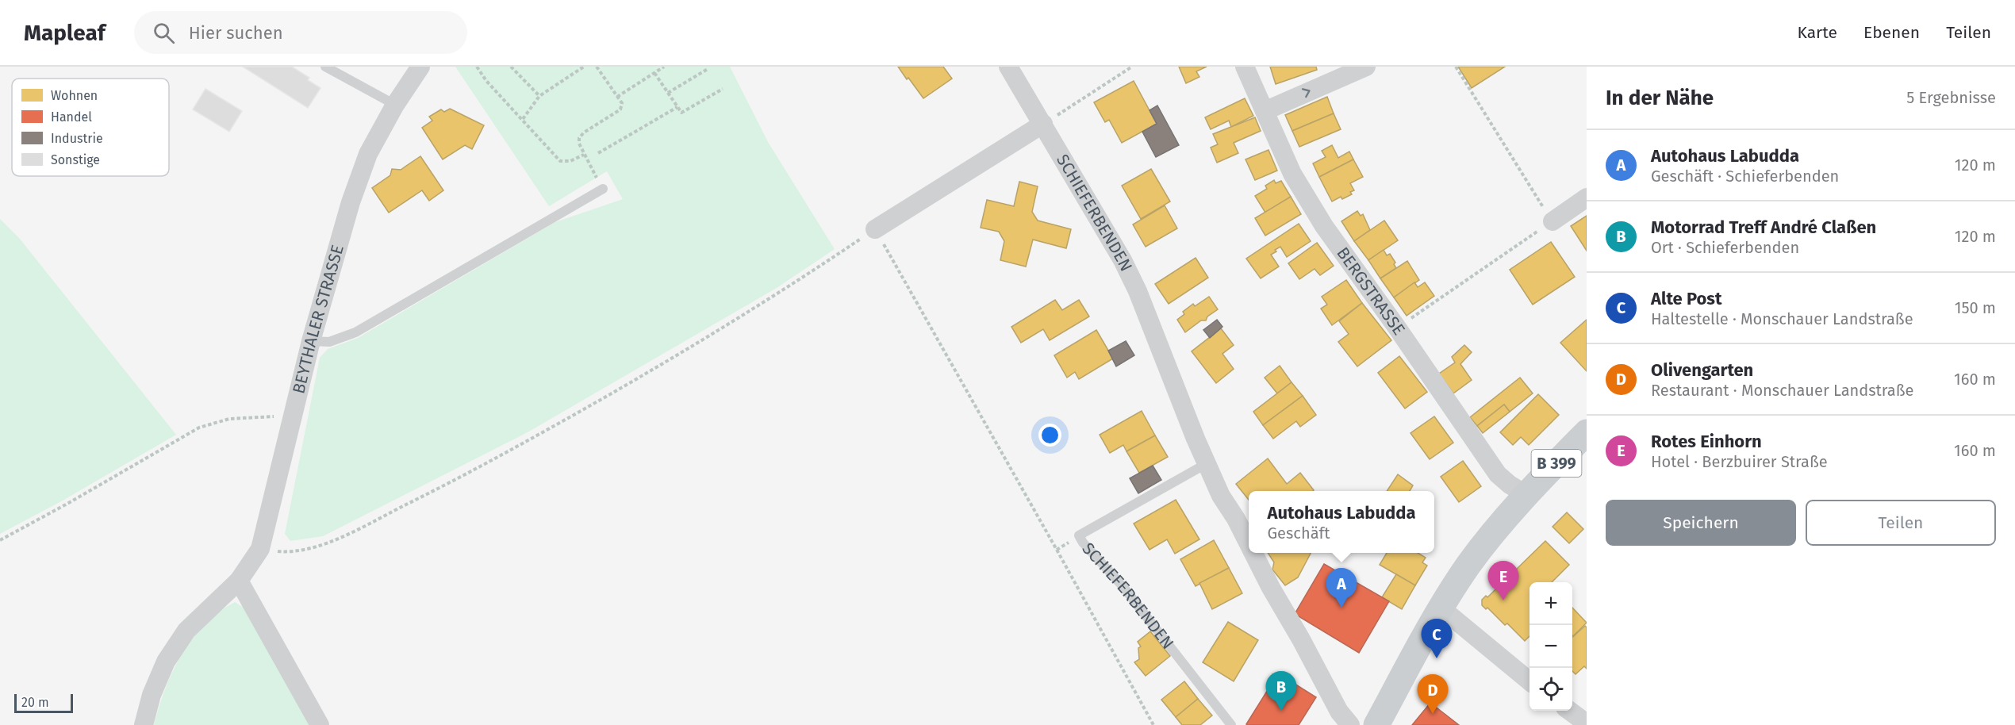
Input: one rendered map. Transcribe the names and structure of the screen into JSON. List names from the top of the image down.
{
  "streets": {
    "main road": ["B 399"],
    "street": ["SCHIEFERBENDEN", "BERGSTRASSE", "BEYTHALER STRASSE"]
  },
  "crossings": [
    ["BERGSTRASSE", "B 399"]
  ],
  "legend": [
    "Wohnen",
    "Handel",
    "Industrie",
    "Sonstige"
  ],
  "scale_bar": "20 m",
  "page": {
    "header": "Mapleaf",
    "search": "Hier suchen",
    "nav": ["Karte", "Ebenen", "Teilen"],
    "heading": ["In der Nähe", "5 Ergebnisse"],
    "list": [
      {
        "mark": "A",
        "name": "Autohaus Labudda",
        "note": "Geschäft · Schieferbenden",
        "value": "120 m"
      },
      {
        "mark": "B",
        "name": "Motorrad Treff André Claßen",
        "note": "Ort · Schieferbenden",
        "value": "120 m"
      },
      {
        "mark": "C",
        "name": "Alte Post",
        "note": "Haltestelle · Monschauer Landstraße",
        "value": "150 m"
      },
      {
        "mark": "D",
        "name": "Olivengarten",
        "note": "Restaurant · Monschauer Landstraße",
        "value": "160 m"
      },
      {
        "mark": "E",
        "name": "Rotes Einhorn",
        "note": "Hotel · Berzbuirer Straße",
        "value": "160 m"
      }
    ],
    "buttons": ["Speichern", "Teilen"],
    "popup": ["Autohaus Labudda", "Geschäft"],
    "pins": [
      "E",
      "A",
      "C",
      "B",
      "D"
    ],
    "map_buttons": ["+", "−"],
    "scale": "20 m"
  }
}
